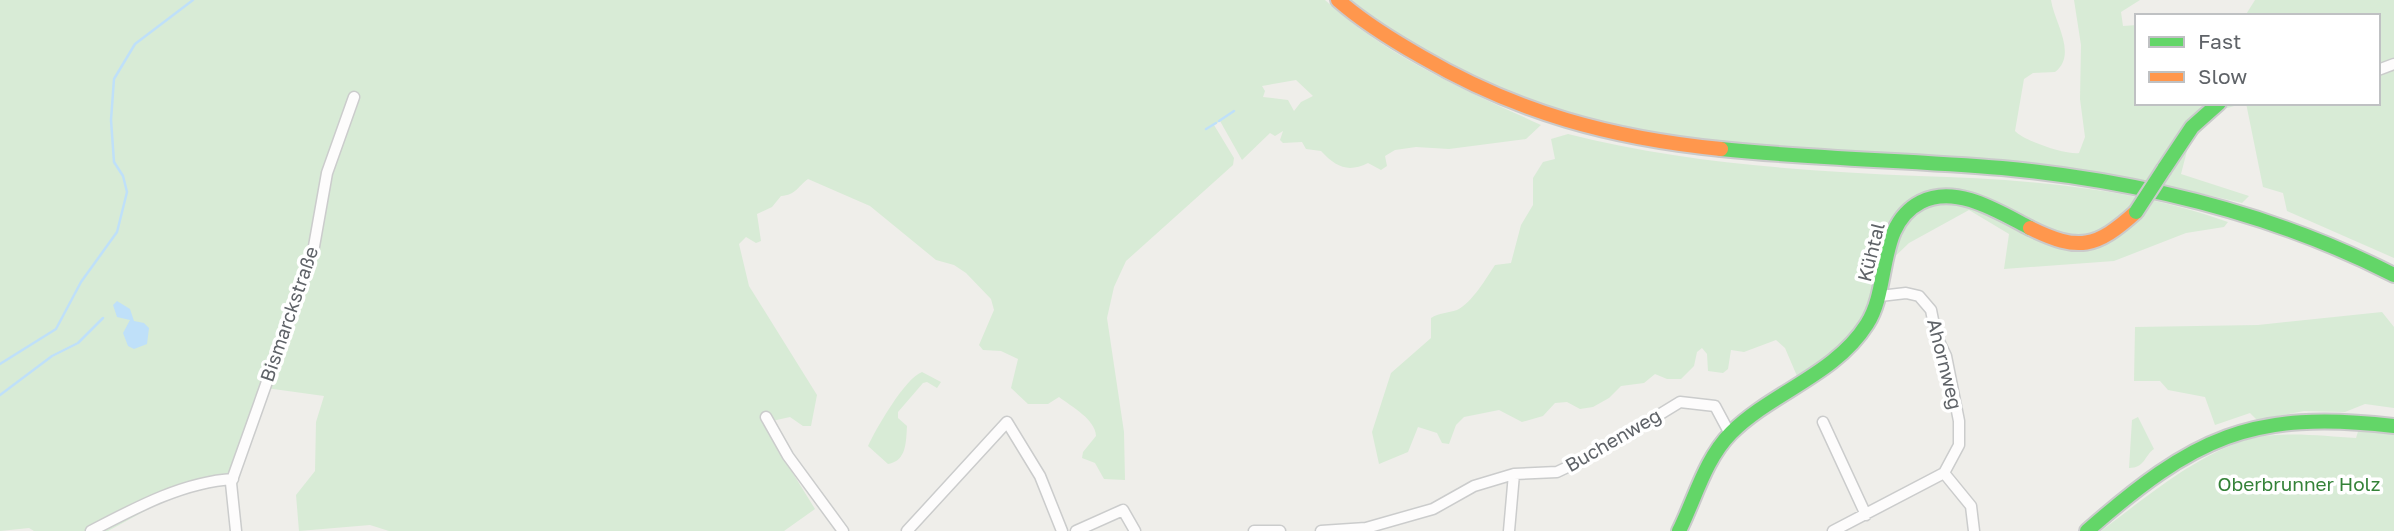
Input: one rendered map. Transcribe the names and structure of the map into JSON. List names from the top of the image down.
{
  "streets": {
    "street": [
      "Kühtal",
      "Bismarckstraße",
      "Ahornweg",
      "Buchenweg"
    ]
  },
  "crossings": [
    ["Kühtal", "Ahornweg"],
    ["Kühtal", "Buchenweg"]
  ],
  "parks": ["Oberbrunner Holz"],
  "legend": ["Fast", "Slow"]
}
